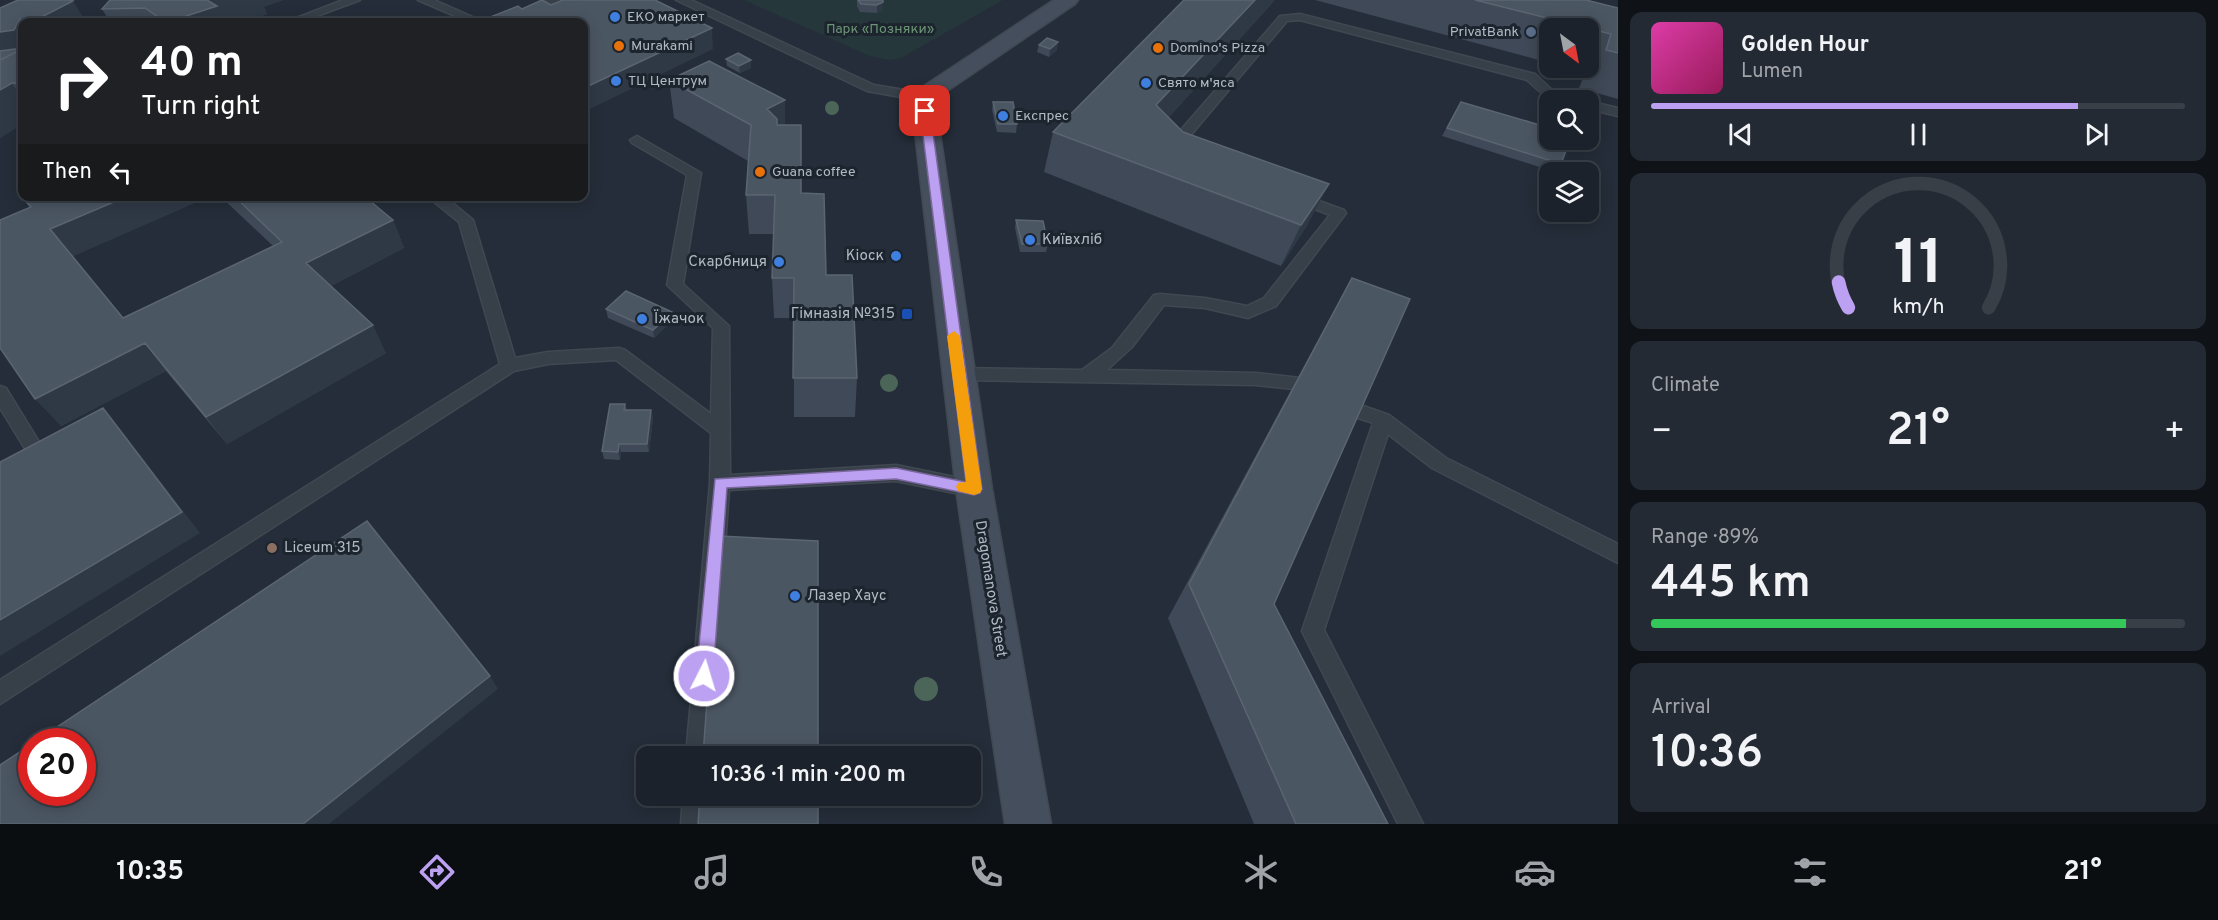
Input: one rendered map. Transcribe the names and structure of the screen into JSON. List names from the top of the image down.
{
  "streets": {
    "street": ["Dragomanova Street"]
  },
  "parks": ["Парк «Позняки»"],
  "places": {
    "other": [
      "ЕКО маркет",
      "PrivatBank",
      "Murakami",
      "Domino's Pizza",
      "ТЦ Центрум",
      "Свято м'яса",
      "Експрес",
      "Guana coffee",
      "Київхліб",
      "Кіоск",
      "Скарбниця",
      "Їжачок",
      "Liceum 315",
      "Лазер Хаус"
    ],
    "transit": ["Гімназія №315"]
  },
  "north": "bottom right",
  "page": {
    "turn": ["40 m", "Turn right"],
    "song": ["Golden Hour", "Lumen"],
    "then": "Then",
    "tile": [
      "Climate",
      ["Range · 89%", "445 km"],
      ["Arrival", "10:36"]
    ],
    "heat": ["−", "21°", "+"],
    "limit": "20",
    "trip": "10:36 · 1 min · 200 m",
    "tabs": ["10:35", "21°"],
    "gauge": ["11", "km/h"]
  }
}
